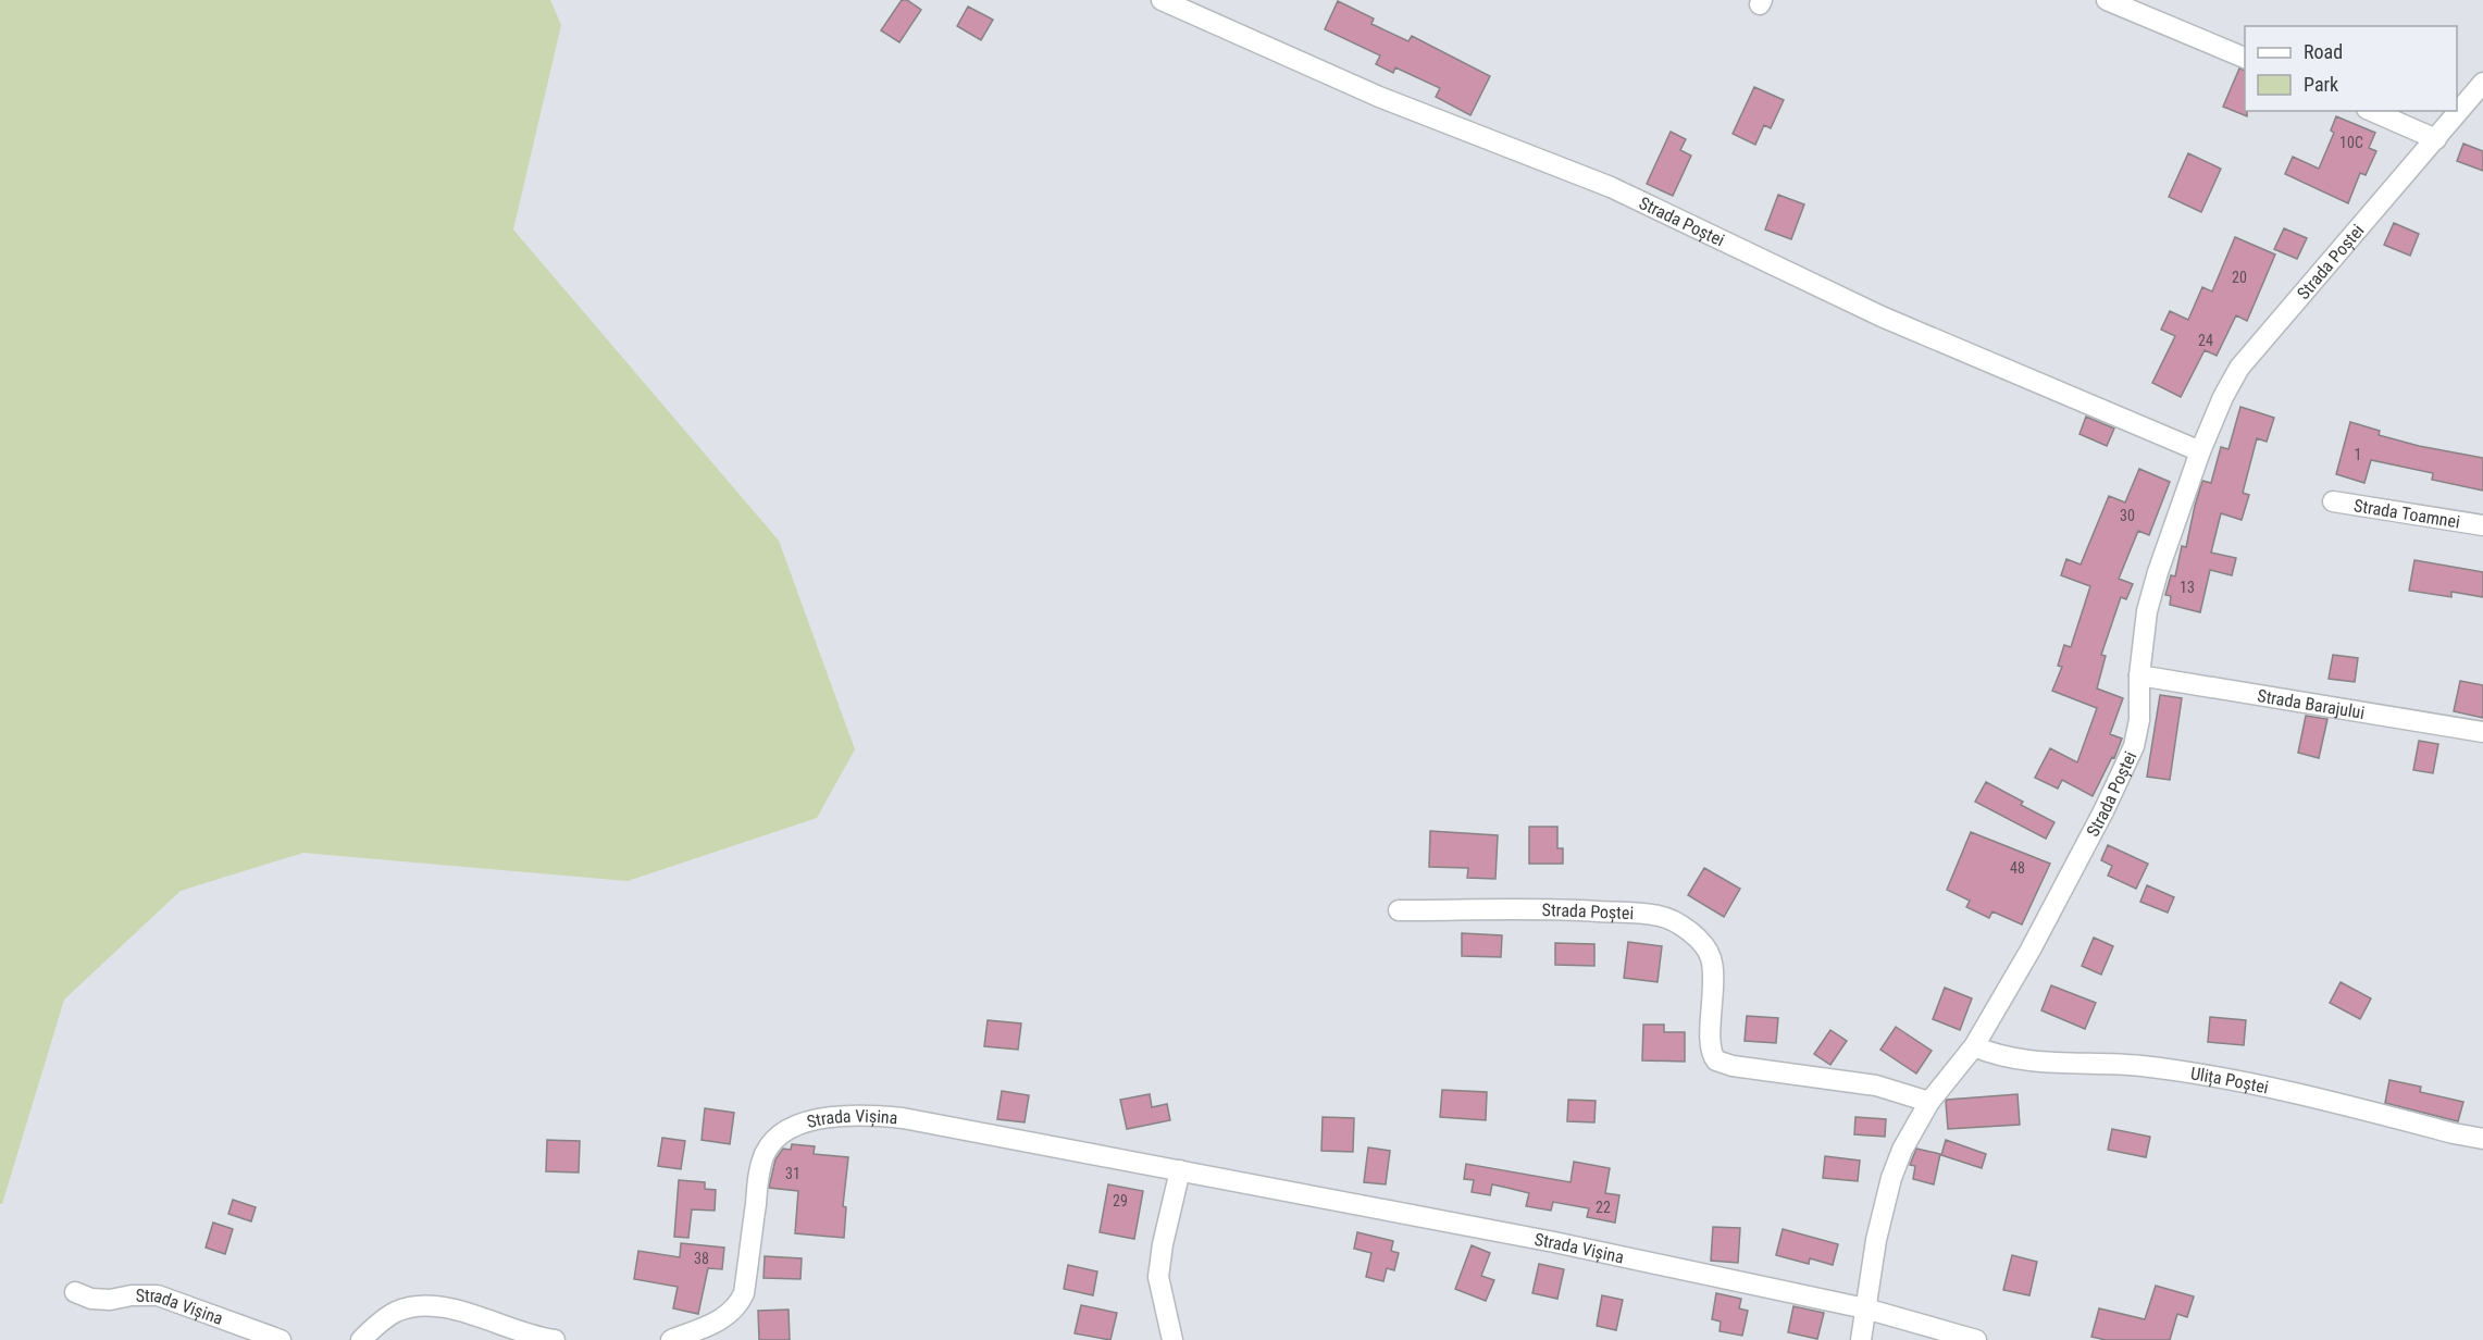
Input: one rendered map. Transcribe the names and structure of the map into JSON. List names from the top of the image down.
{
  "streets": {
    "street": [
      "Strada Poștei",
      "Strada Toamnei",
      "Strada Barajului",
      "Ulița Poștei",
      "Strada Vișina"
    ]
  },
  "crossings": [
    ["Strada Poștei", "Strada Barajului"],
    ["Strada Poștei", "Ulița Poștei"],
    ["Strada Poștei", "Strada Vișina"]
  ],
  "house_numbers": [
    "10C",
    "20",
    "24",
    "1",
    "30",
    "13",
    "48",
    "31",
    "29",
    "22",
    "38"
  ],
  "legend": ["Road", "Park"]
}
